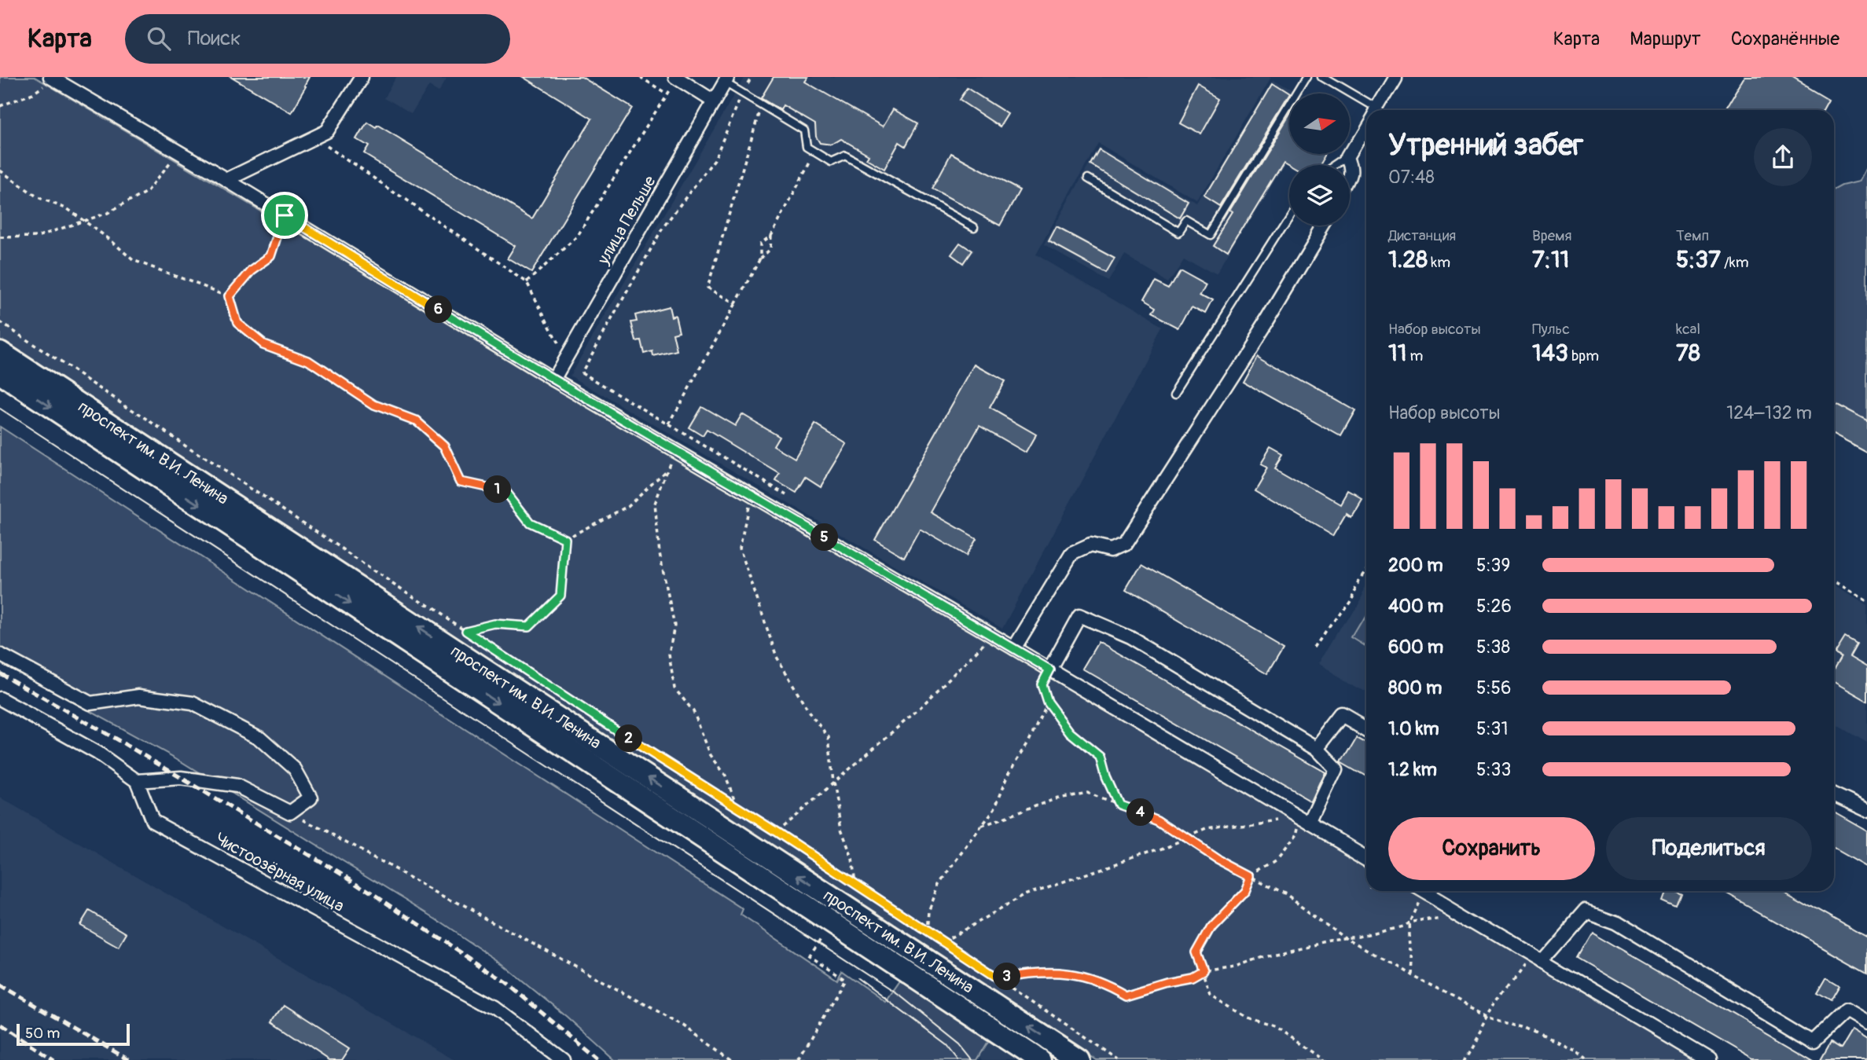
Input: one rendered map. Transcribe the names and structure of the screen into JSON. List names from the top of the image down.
{
  "streets": {
    "main road": ["проспект им. В.И. Ленина"],
    "street": ["улица Пельше", "Чистоозёрная улица"]
  },
  "scale_bar": "50 m",
  "north": "right",
  "page": {
    "header": "Карта",
    "search": "Поиск",
    "nav": ["Карта", "Маршрут", "Сохранённые"],
    "heading": ["Утренний забег", "07:48"],
    "stats": [
      ["Дистанция", "1.28 km"],
      ["Время", "7:11"],
      ["Темп", "5:37 /km"],
      ["Набор высоты", "11 m"],
      ["Пульс", "143 bpm"],
      ["kcal", "78"]
    ],
    "pins": [
      "6",
      "1",
      "5",
      "2",
      "4",
      "3"
    ],
    "chart": ["Набор высоты", "124–132 m"],
    "list": [
      {
        "name": "200 m",
        "note": "5:39"
      },
      {
        "name": "400 m",
        "note": "5:26"
      },
      {
        "name": "600 m",
        "note": "5:38"
      },
      {
        "name": "800 m",
        "note": "5:56"
      },
      {
        "name": "1.0 km",
        "note": "5:31"
      },
      {
        "name": "1.2 km",
        "note": "5:33"
      }
    ],
    "buttons": ["Сохранить", "Поделиться"],
    "scale": "50 m"
  }
}
